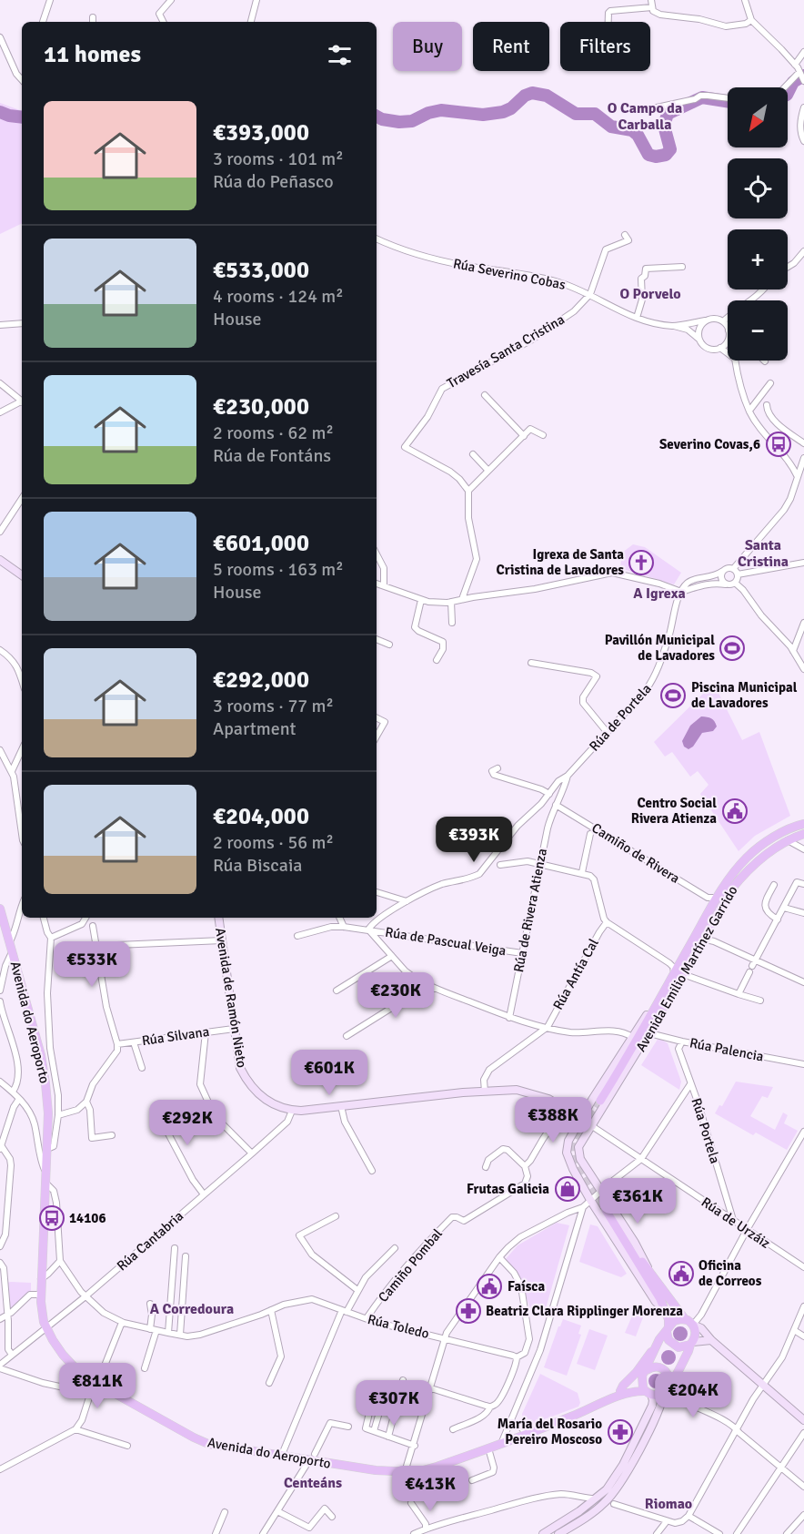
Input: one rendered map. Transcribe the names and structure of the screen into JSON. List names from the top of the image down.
{
  "streets": {
    "main road": ["Avenida Emilio Martínez Garrido", "Avenida de Ramón Nieto", "Avenida do Aeroporto"],
    "street": [
      "Rúa Severino Cobas",
      "Travesía Santa Cristina",
      "Rúa de Portela",
      "Camiño de Rivera",
      "Rúa de Rivera Atienza",
      "Rúa de Pascual Veiga",
      "Rúa Antía Cal",
      "Rúa Silvana",
      "Rúa Palencia",
      "Rúa Portela",
      "Rúa de Urzáiz",
      "Rúa Cantabria",
      "Camiño Pombal",
      "Rúa Toledo"
    ]
  },
  "crossings": [
    ["Rúa Severino Cobas", "Travesía Santa Cristina"],
    ["Rúa de Portela", "Camiño de Rivera"],
    ["Rúa de Portela", "Rúa de Rivera Atienza"],
    ["Camiño de Rivera", "Rúa de Rivera Atienza"],
    ["Camiño de Rivera", "Avenida Emilio Martínez Garrido"],
    ["Rúa de Rivera Atienza", "Rúa de Pascual Veiga"],
    ["Avenida Emilio Martínez Garrido", "Avenida de Ramón Nieto"],
    ["Avenida Emilio Martínez Garrido", "Rúa Palencia"],
    ["Avenida Emilio Martínez Garrido", "Rúa Toledo"],
    ["Avenida de Ramón Nieto", "Rúa Silvana"],
    ["Avenida de Ramón Nieto", "Rúa de Urzáiz"],
    ["Avenida de Ramón Nieto", "Rúa Cantabria"],
    ["Avenida de Ramón Nieto", "Rúa Toledo"],
    ["Avenida do Aeroporto", "Rúa Cantabria"],
    ["Rúa Palencia", "Rúa Portela"],
    ["Rúa Portela", "Rúa de Urzáiz"],
    ["Rúa Portela", "Rúa Toledo"],
    ["Rúa de Urzáiz", "Rúa Toledo"],
    ["Rúa Cantabria", "Rúa Toledo"],
    ["Camiño Pombal", "Rúa Toledo"]
  ],
  "districts": [
    "O Campo da Carballa",
    "O Porvelo",
    "Santa Cristina",
    "A Igrexa",
    "A Corredoura",
    "Centeáns",
    "Riomao"
  ],
  "places": {
    "bus stop": ["Severino Covas,6", "14106"],
    "church": ["Igrexa de Santa Cristina de Lavadores"],
    "sports": ["Pavillón Municipal de Lavadores", "Piscina Municipal de Lavadores"],
    "public building": ["Centro Social Rivera Atienza", "Oficina de Correos", "Faísca"],
    "shop": ["Frutas Galicia"],
    "pharmacy": ["Beatriz Clara Ripplinger Morenza", "María del Rosario Pereiro Moscoso"]
  },
  "north": "bottom left",
  "page": {
    "chip": ["Buy", "Rent", "Filters"],
    "heading": "11 homes",
    "map_buttons": ["+", "−"],
    "list": [
      {
        "name": "€393,000",
        "note": "3 rooms · 101 m² · Rúa do Peñasco"
      },
      {
        "name": "€533,000",
        "note": "4 rooms · 124 m² · House"
      },
      {
        "name": "€230,000",
        "note": "2 rooms · 62 m² · Rúa de Fontáns"
      },
      {
        "name": "€601,000",
        "note": "5 rooms · 163 m² · House"
      },
      {
        "name": "€292,000",
        "note": "3 rooms · 77 m² · Apartment"
      },
      {
        "name": "€204,000",
        "note": "2 rooms · 56 m² · Rúa Biscaia"
      }
    ],
    "price": [
      "€393K",
      "€533K",
      "€230K",
      "€601K",
      "€388K",
      "€292K",
      "€361K",
      "€811K",
      "€204K",
      "€307K",
      "€413K"
    ]
  }
}
